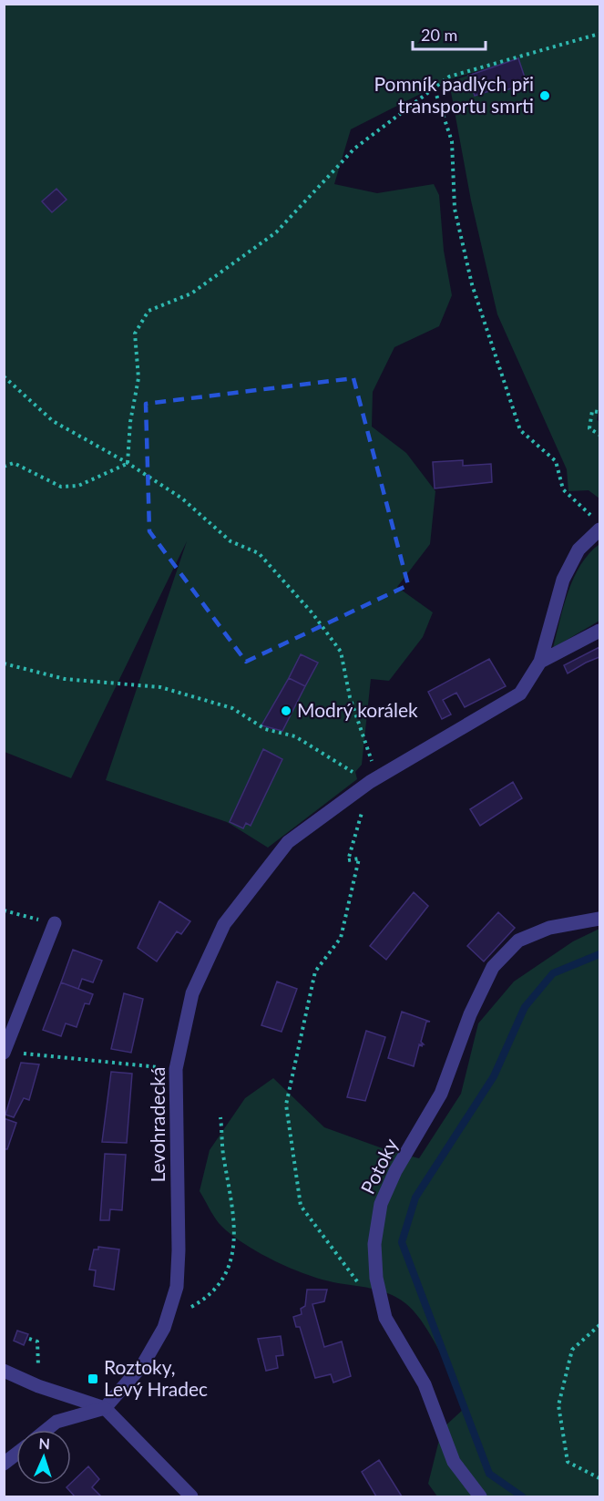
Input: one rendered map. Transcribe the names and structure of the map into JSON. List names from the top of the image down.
{
  "streets": {
    "street": ["Levohradecká", "Potoky"]
  },
  "places": {
    "other": ["Pomník padlých při transportu smrti", "Modrý korálek"],
    "transit": ["Roztoky, Levý Hradec"]
  },
  "scale_bar": "20 m",
  "north": "top"
}
